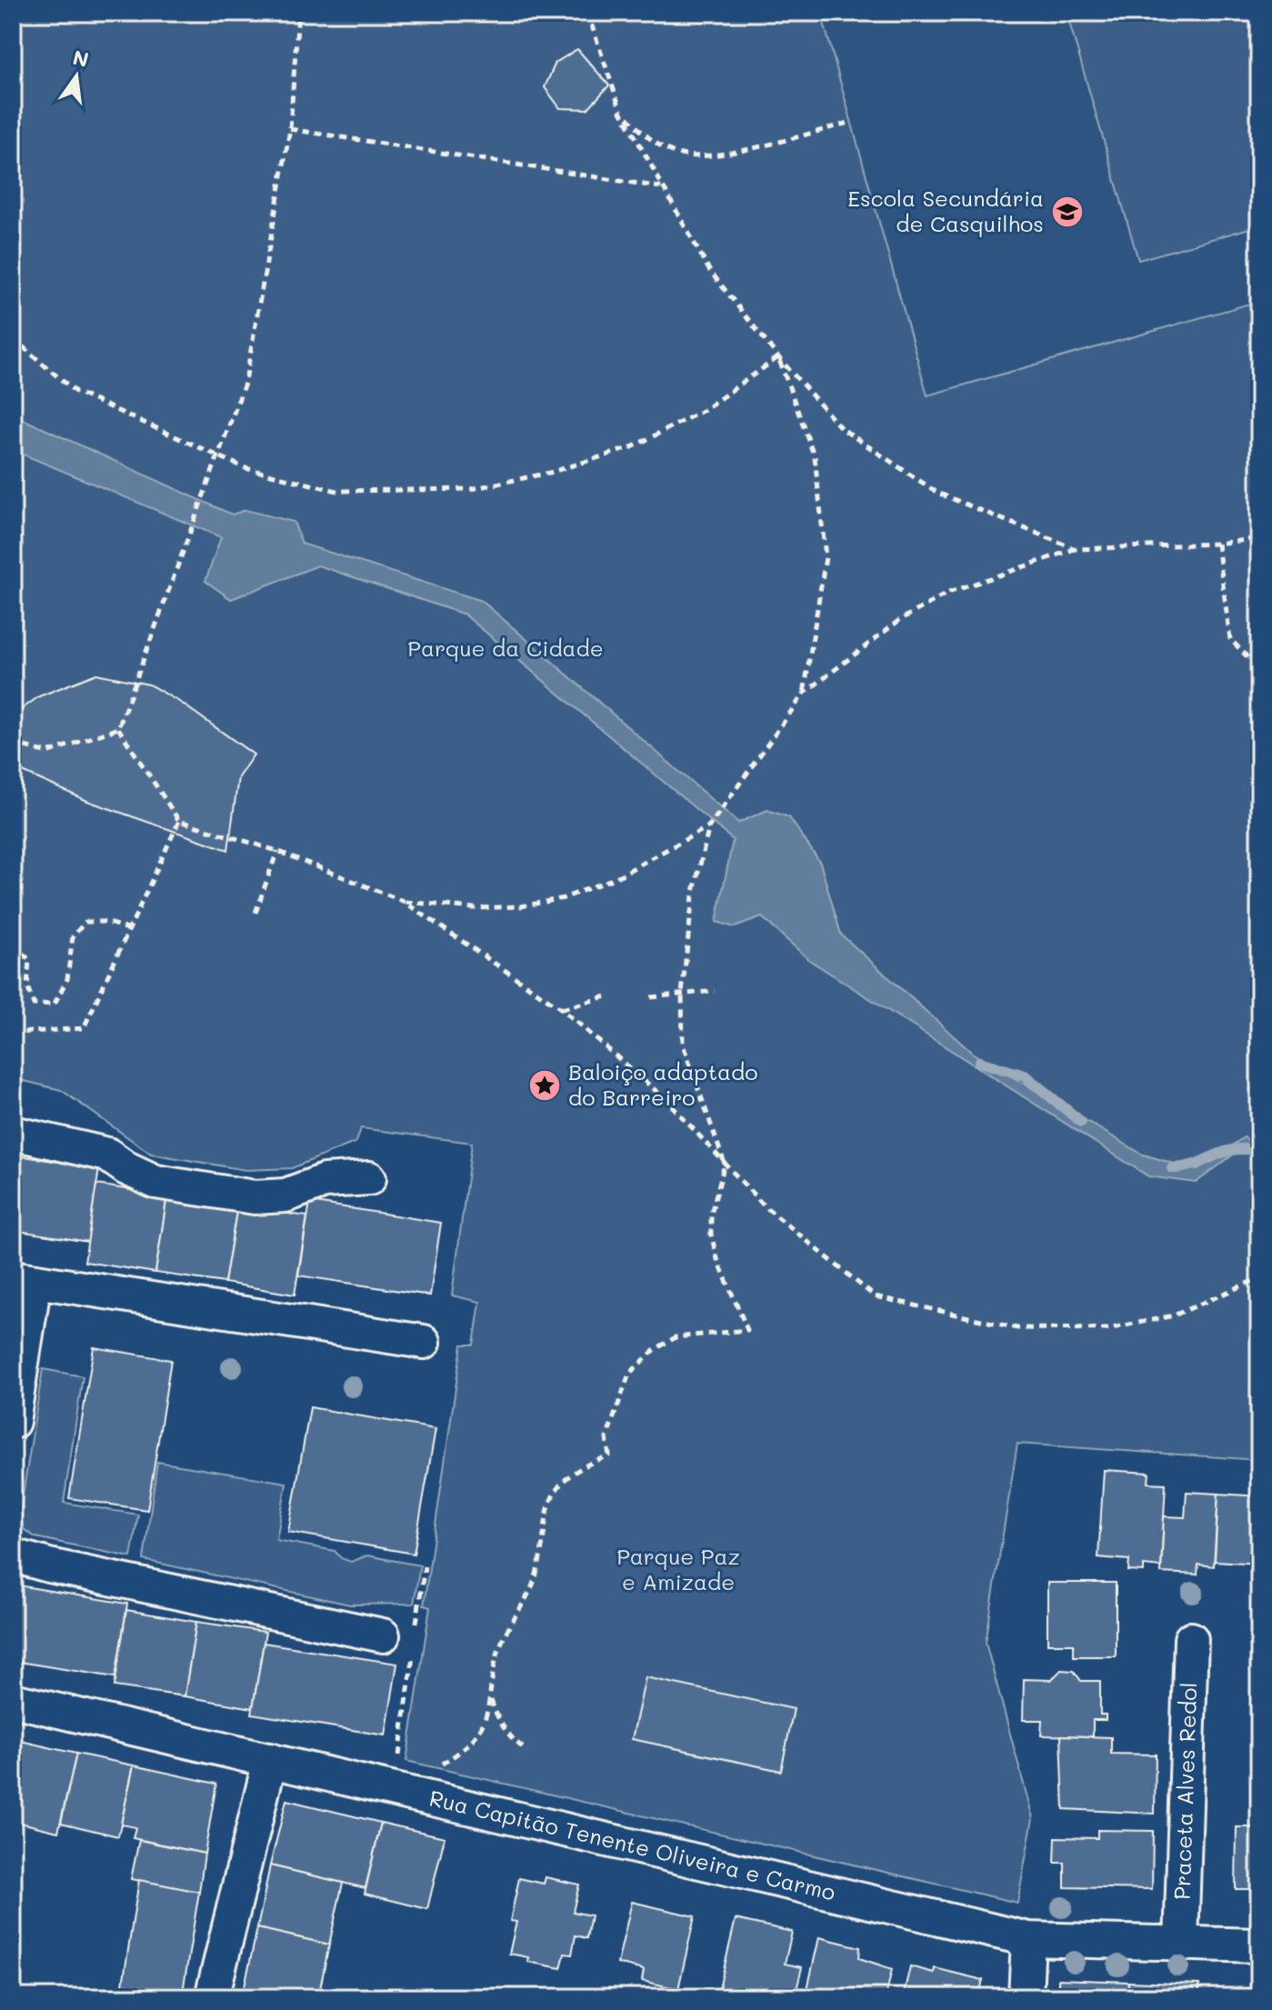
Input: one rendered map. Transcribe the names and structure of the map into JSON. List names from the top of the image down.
{
  "streets": {
    "street": ["Praceta Alves Redol", "Rua Capitão Tenente Oliveira e Carmo"]
  },
  "crossings": [
    ["Praceta Alves Redol", "Rua Capitão Tenente Oliveira e Carmo"]
  ],
  "parks": ["Parque da Cidade", "Parque Paz e Amizade"],
  "places": {
    "school or university": ["Escola Secundária de Casquilhos"],
    "place": ["Baloiço adaptado do Barreiro"]
  },
  "north": "top"
}
